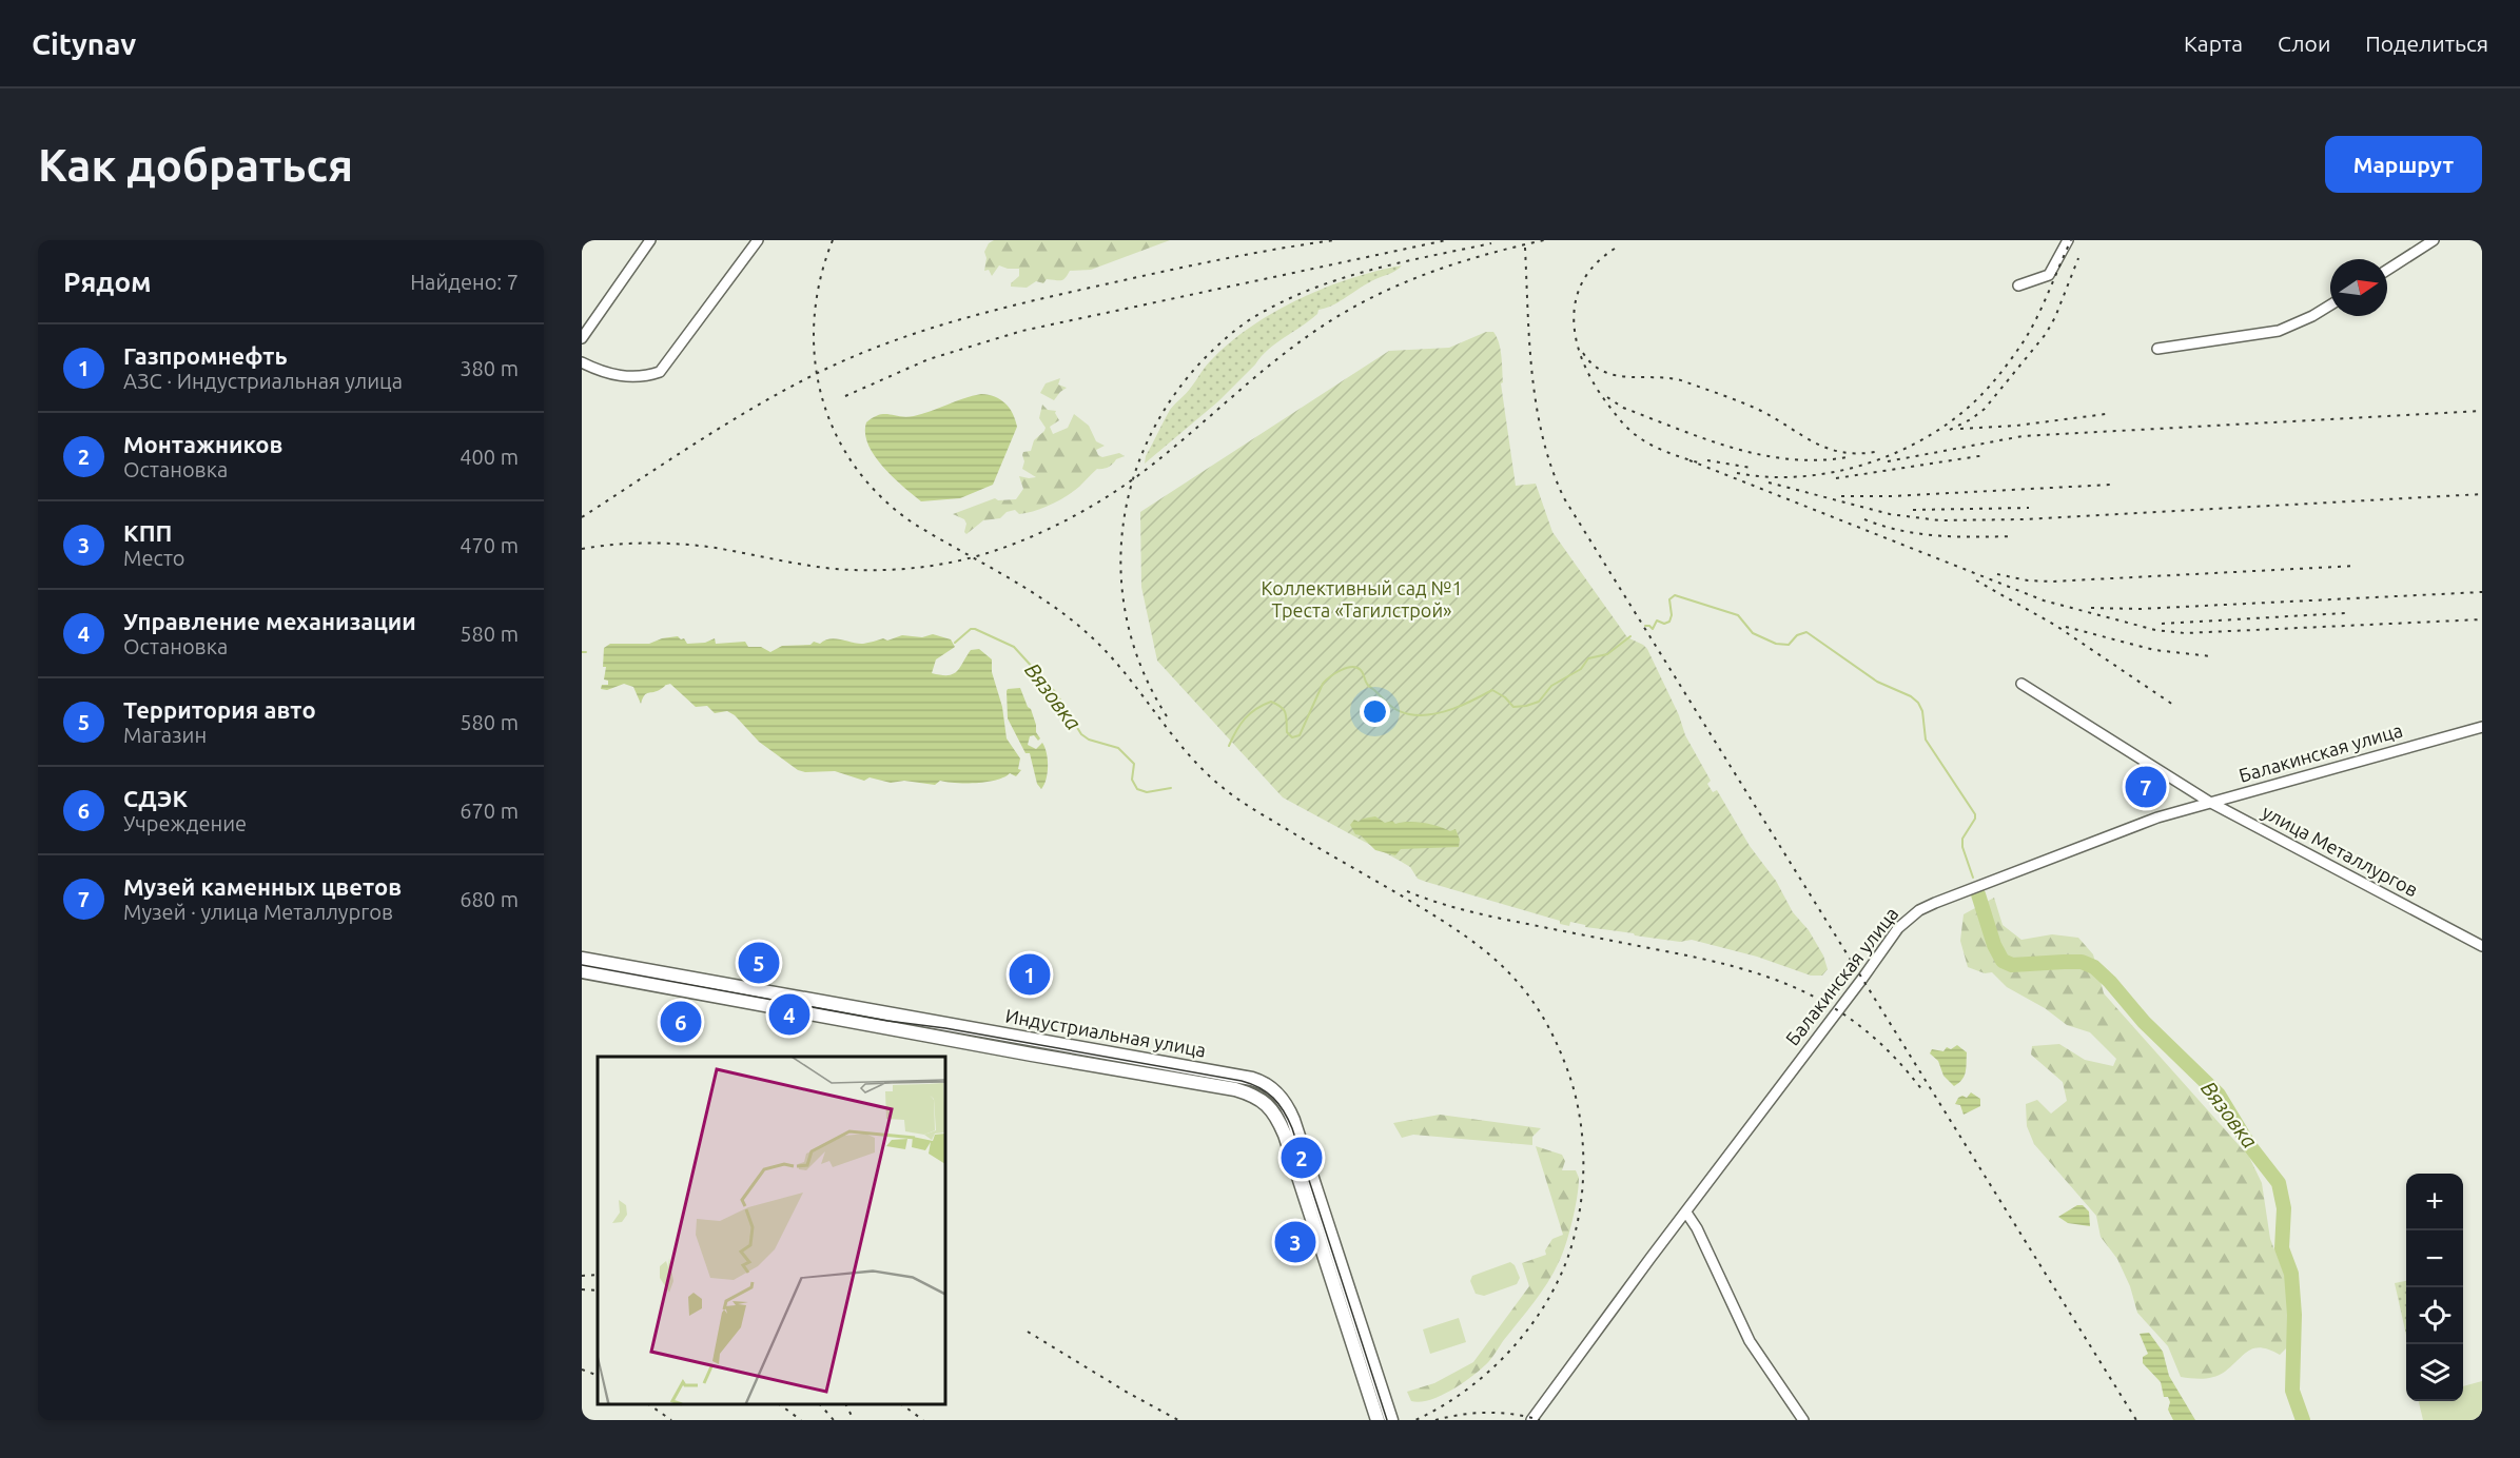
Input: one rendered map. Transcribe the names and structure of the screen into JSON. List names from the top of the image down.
{
  "streets": {
    "main road": ["Индустриальная улица"],
    "street": ["Балакинская улица", "улица Металлургов"]
  },
  "crossings": [
    ["Балакинская улица", "улица Металлургов"]
  ],
  "water": ["Вязовка"],
  "parks": ["Коллективный сад №1 Треста «Тагилстрой»"],
  "north": "right",
  "page": {
    "header": "Citynav",
    "nav": ["Карта", "Слои", "Поделиться"],
    "buttons": "Маршрут",
    "title": "Как добраться",
    "heading": ["Рядом", "Найдено: 7"],
    "list": [
      {
        "mark": "1",
        "name": "Газпромнефть",
        "note": "АЗС · Индустриальная улица",
        "value": "380 m"
      },
      {
        "mark": "2",
        "name": "Монтажников",
        "note": "Остановка",
        "value": "400 m"
      },
      {
        "mark": "3",
        "name": "КПП",
        "note": "Место",
        "value": "470 m"
      },
      {
        "mark": "4",
        "name": "Управление механизации",
        "note": "Остановка",
        "value": "580 m"
      },
      {
        "mark": "5",
        "name": "Территория авто",
        "note": "Магазин",
        "value": "580 m"
      },
      {
        "mark": "6",
        "name": "СДЭК",
        "note": "Учреждение",
        "value": "670 m"
      },
      {
        "mark": "7",
        "name": "Музей каменных цветов",
        "note": "Музей · улица Металлургов",
        "value": "680 m"
      }
    ],
    "pins": [
      "7",
      "5",
      "1",
      "4",
      "6",
      "2",
      "3"
    ],
    "map_buttons": ["+", "−"]
  }
}
